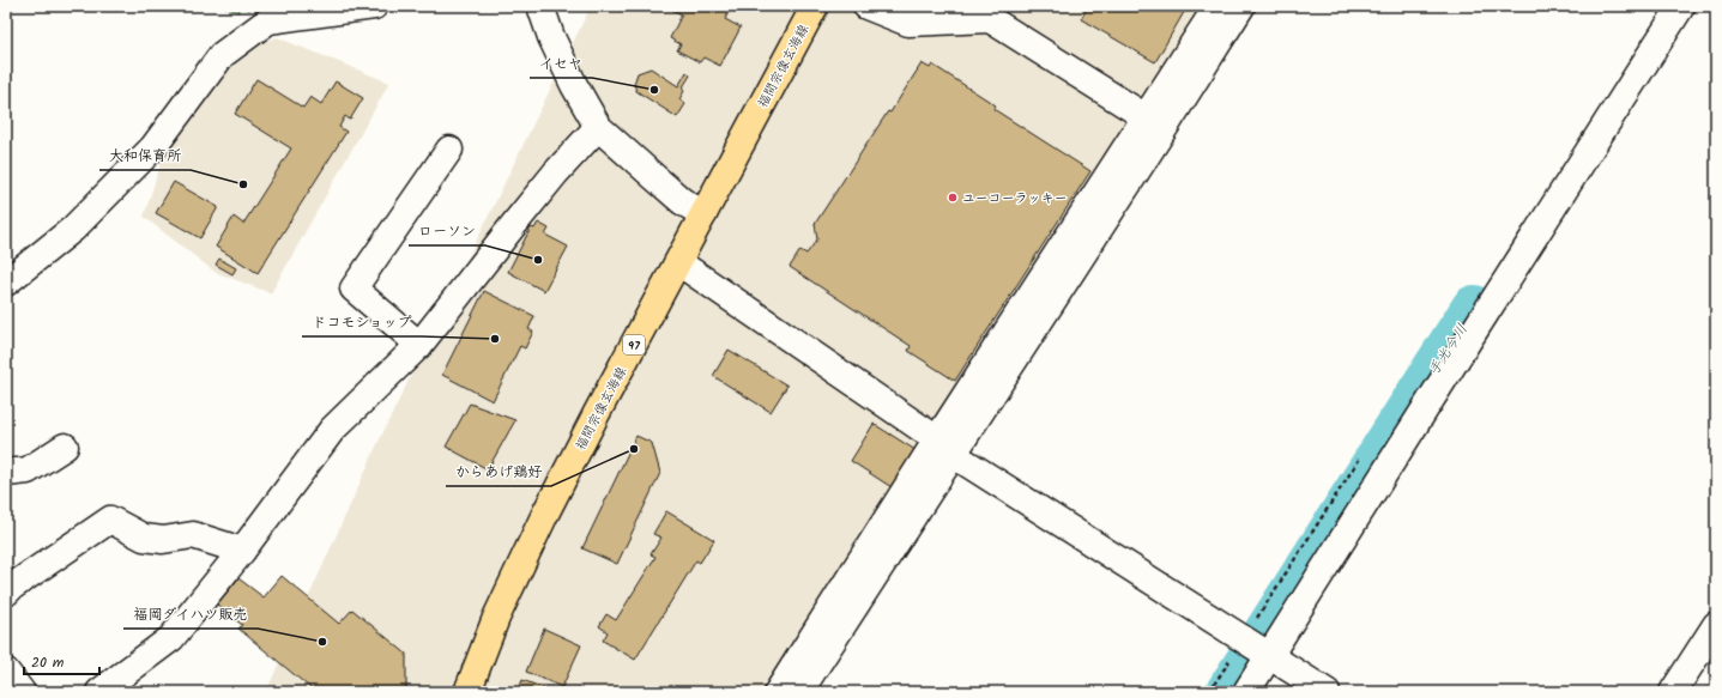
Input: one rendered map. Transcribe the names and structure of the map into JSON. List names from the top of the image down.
{
  "streets": {
    "main road": ["福間宗像玄海線", "97"]
  },
  "water": ["手光今川"],
  "places": [
    "イセヤ",
    "大和保育所",
    "ユーコーラッキー",
    "ローソン",
    "ドコモショップ",
    "からあげ鶏好",
    "福岡ダイハツ販売"
  ],
  "scale_bar": "20 m"
}
